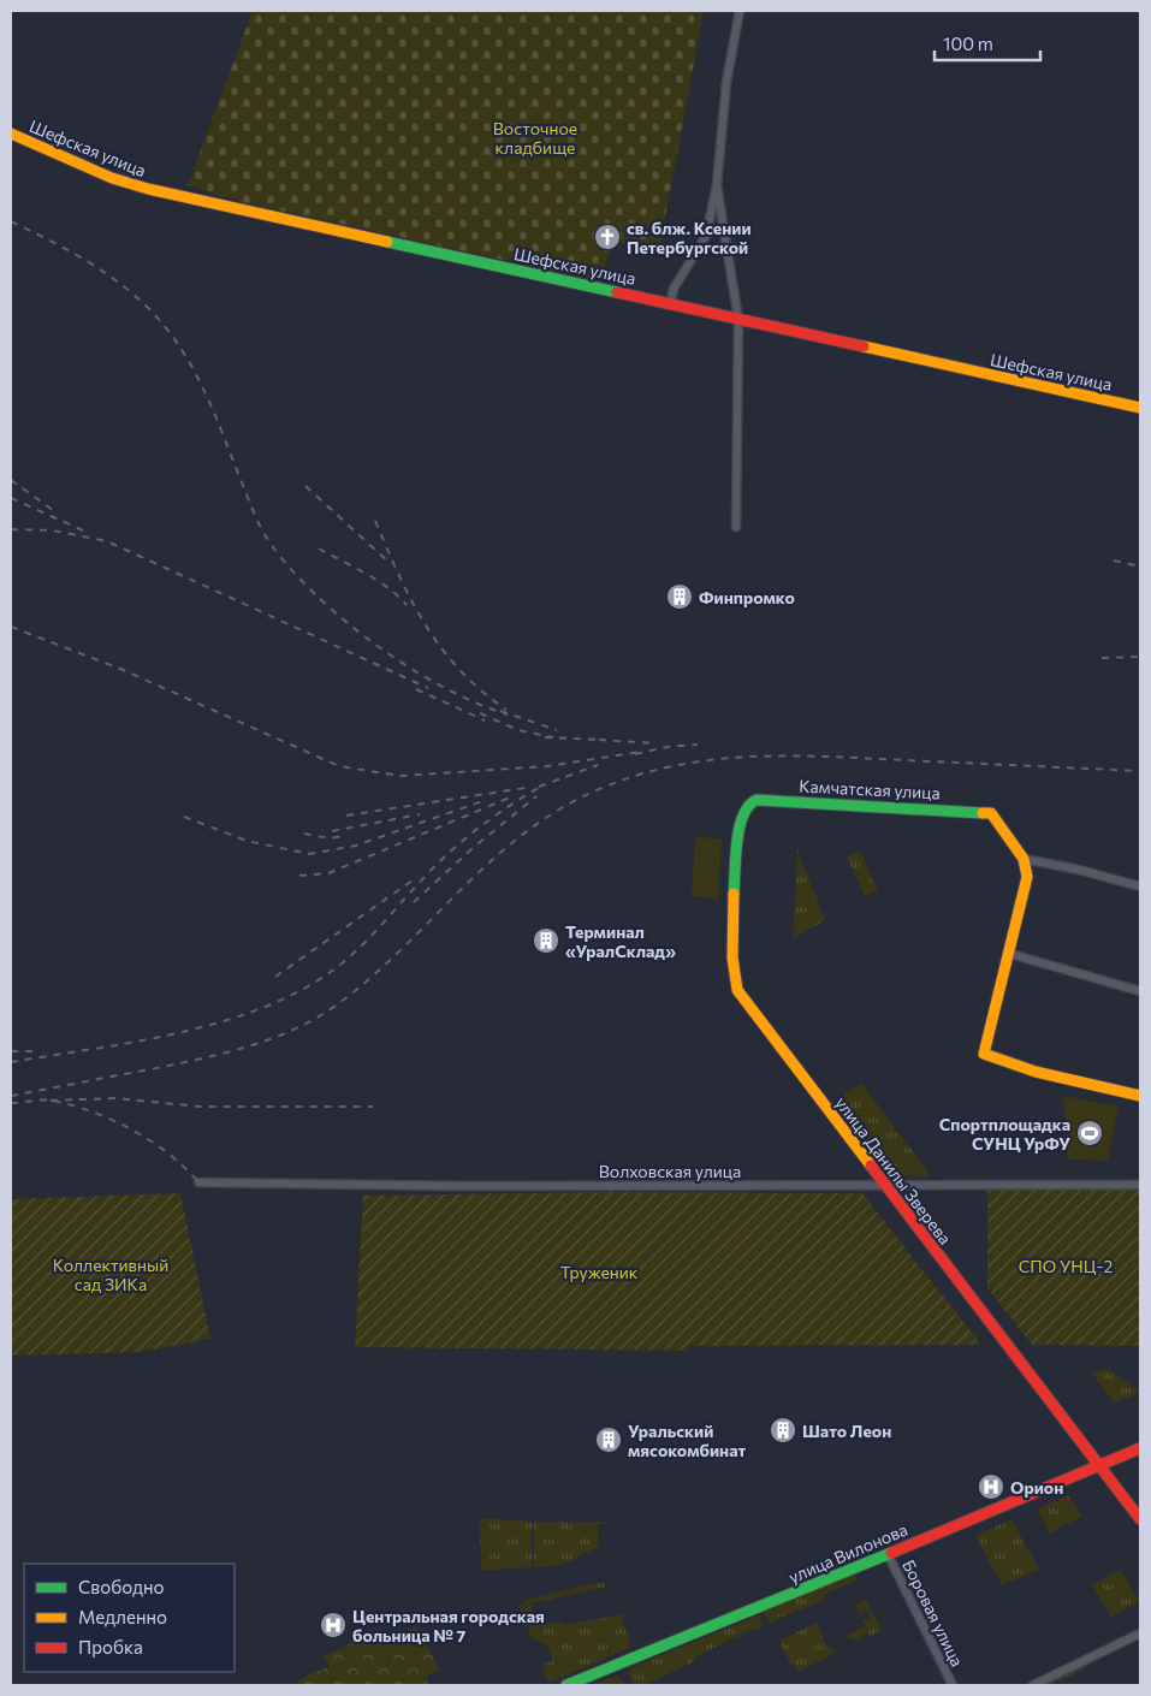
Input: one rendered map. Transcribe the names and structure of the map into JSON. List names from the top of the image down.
{
  "streets": {
    "street": [
      "Шефская улица",
      "Камчатская улица",
      "Волховская улица",
      "улица Данилы Зверева",
      "улица Вилонова",
      "Боровая улица"
    ]
  },
  "crossings": [
    ["Камчатская улица", "улица Данилы Зверева"],
    ["Волховская улица", "улица Данилы Зверева"],
    ["улица Данилы Зверева", "улица Вилонова"],
    ["улица Вилонова", "Боровая улица"]
  ],
  "parks": [
    "Восточное кладбище",
    "Коллективный сад ЗИКа",
    "СПО УНЦ-2",
    "Труженик"
  ],
  "places": {
    "church": ["св. блж. Ксении Петербургской"],
    "building": [
      "Финпромко",
      "Терминал «УралСклад»",
      "Шато Леон",
      "Уральский мясокомбинат"
    ],
    "sports": ["Спортплощадка СУНЦ УрФУ"],
    "hospital": ["Орион", "Центральная городская больница № 7"]
  },
  "legend": ["Свободно", "Медленно", "Пробка"],
  "scale_bar": "100 m"
}
